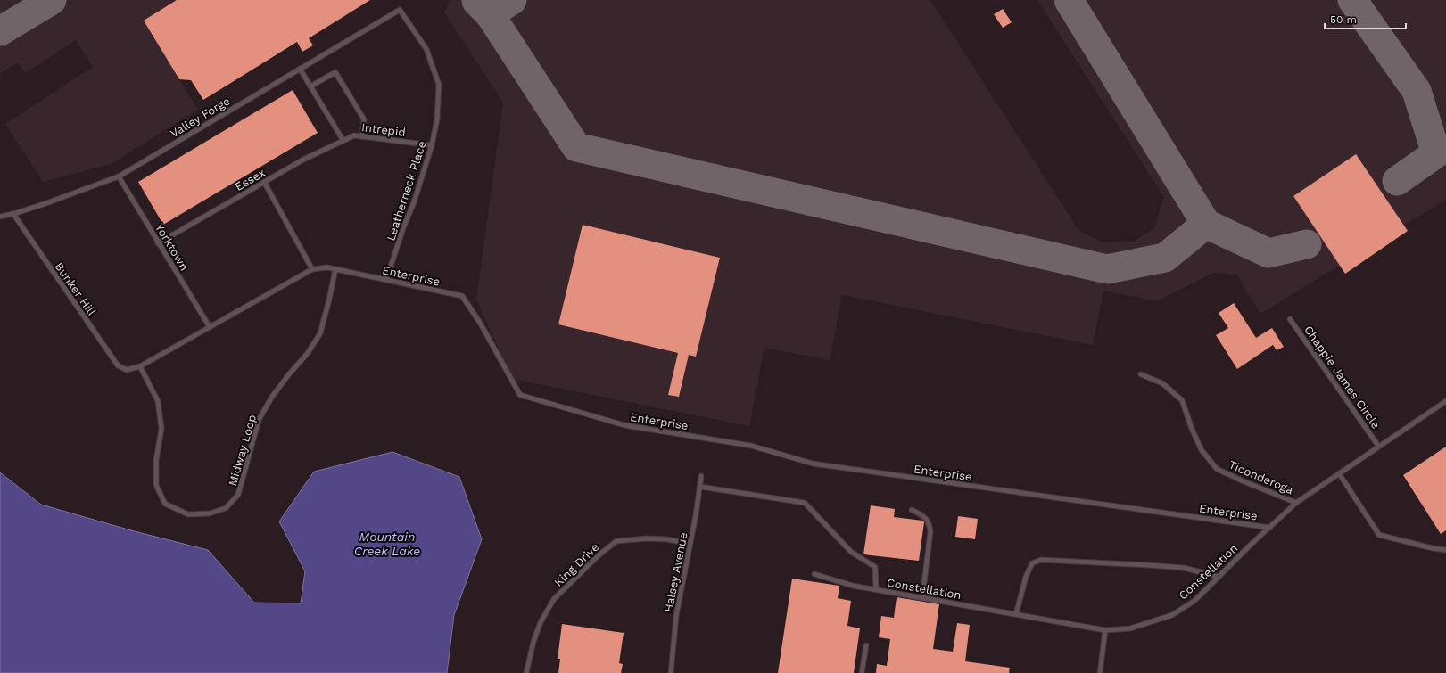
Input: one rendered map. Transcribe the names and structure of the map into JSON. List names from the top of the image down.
{
  "streets": {
    "lane": [
      "Valley Forge",
      "Intrepid",
      "Essex",
      "Leatherneck Place",
      "Yorktown",
      "Enterprise",
      "Bunker Hill",
      "Chappie James Circle",
      "Midway Loop",
      "Ticonderoga",
      "King Drive",
      "Constellation",
      "Halsey Avenue"
    ]
  },
  "crossings": [
    ["Valley Forge", "Leatherneck Place"],
    ["Valley Forge", "Yorktown"],
    ["Valley Forge", "Bunker Hill"],
    ["Intrepid", "Essex"],
    ["Intrepid", "Leatherneck Place"],
    ["Essex", "Yorktown"],
    ["Leatherneck Place", "Enterprise"],
    ["Yorktown", "Enterprise"],
    ["Enterprise", "Bunker Hill"],
    ["Enterprise", "Midway Loop"],
    ["Enterprise", "Constellation"],
    ["Chappie James Circle", "Constellation"],
    ["Ticonderoga", "Constellation"],
    ["King Drive", "Halsey Avenue"]
  ],
  "water": ["Mountain Creek Lake"],
  "scale_bar": "50 m"
}
